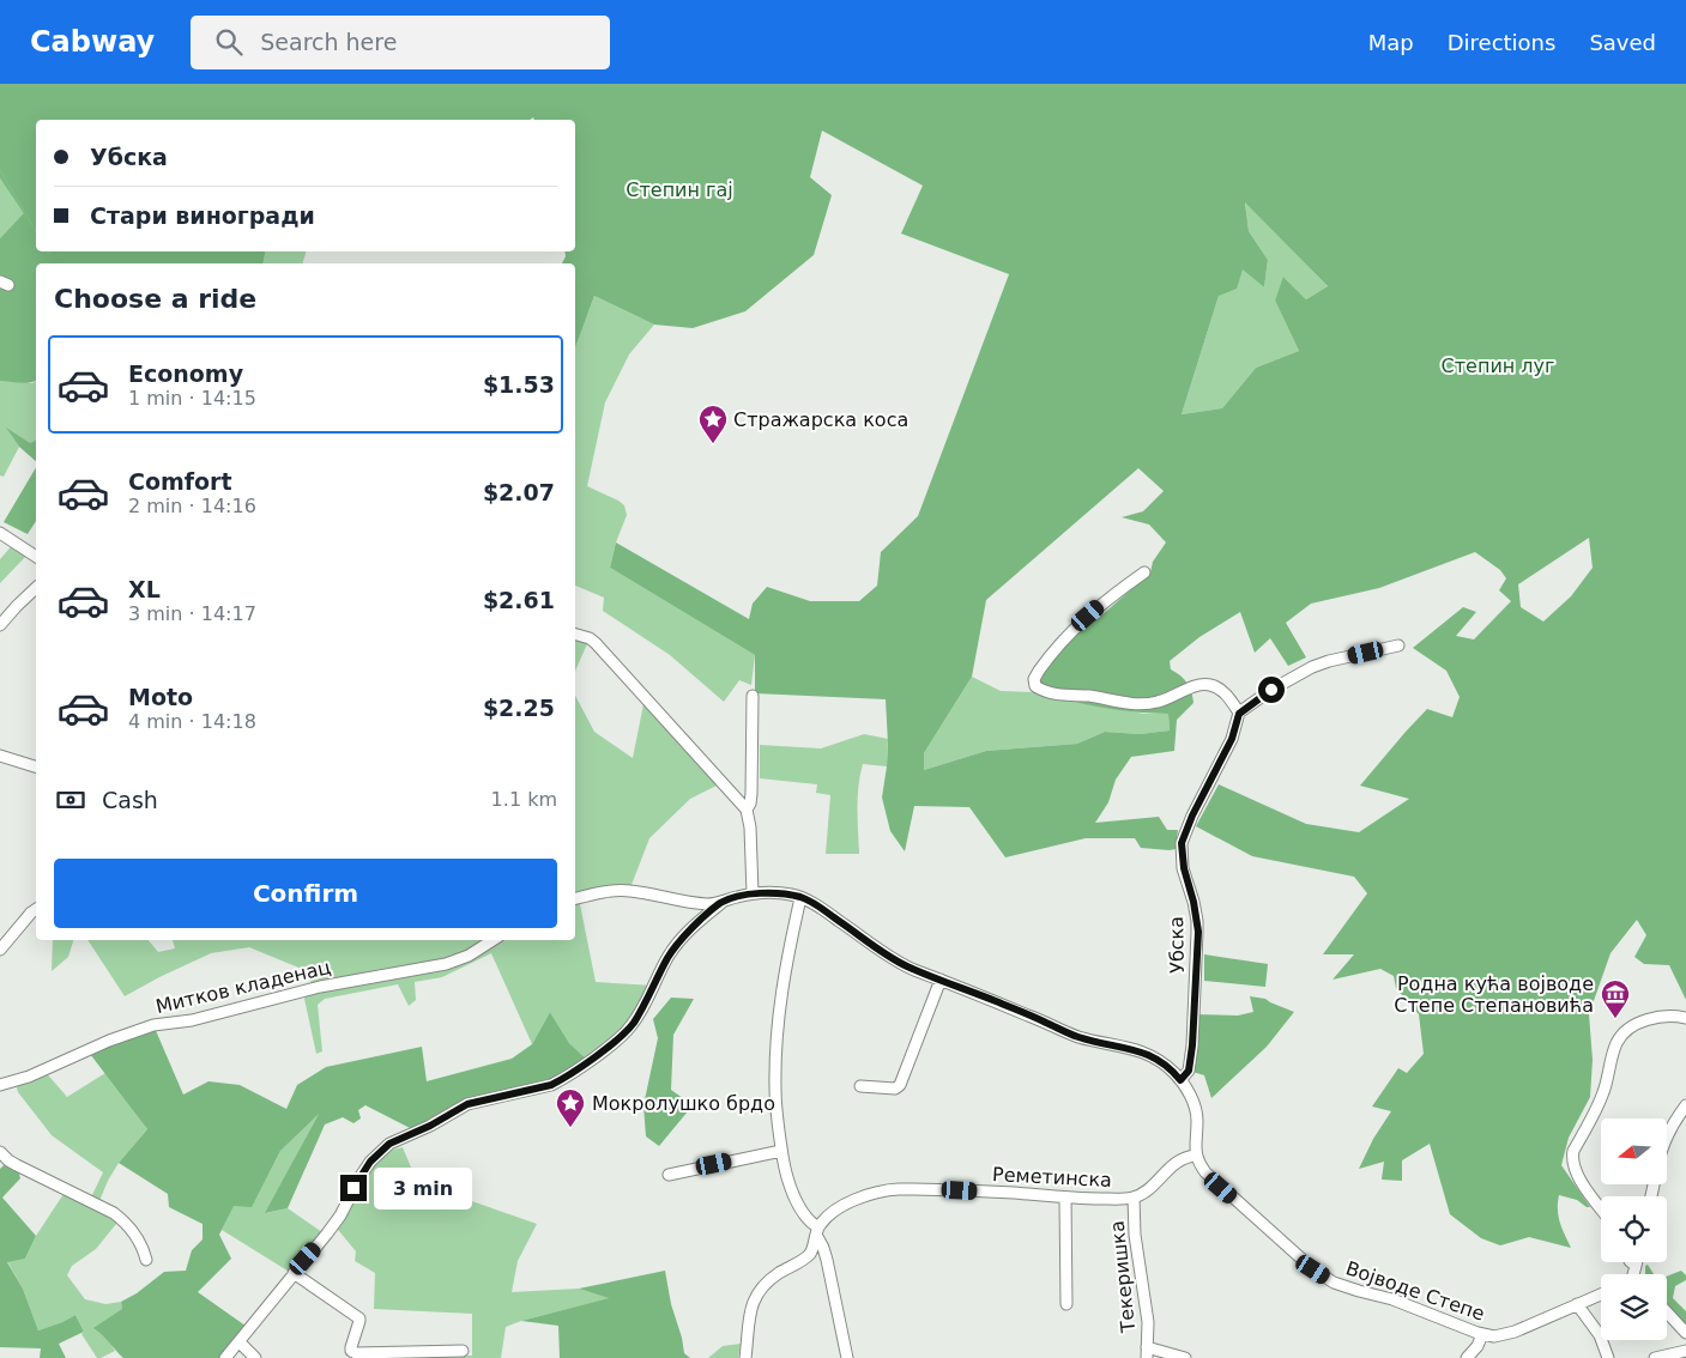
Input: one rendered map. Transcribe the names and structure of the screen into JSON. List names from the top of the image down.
{
  "streets": {
    "street": [
      "Убска",
      "Митков кладенац",
      "Реметинска",
      "Текеришка",
      "Војводе Степе"
    ]
  },
  "crossings": [
    ["Реметинска", "Текеришка"],
    ["Текеришка", "Војводе Степе"]
  ],
  "parks": ["Степин гај", "Степин луг"],
  "places": {
    "place": ["Стражарска коса", "Мокролушко брдо"],
    "museum": ["Родна кућа војводе Степе Степановића"]
  },
  "north": "left",
  "page": {
    "header": "Cabway",
    "search": "Search here",
    "nav": ["Map", "Directions", "Saved"],
    "banner": ["Убска", "Стари виногради"],
    "heading": "Choose a ride",
    "list": [
      {
        "name": "Economy",
        "note": "1 min · 14:15",
        "value": "$1.53"
      },
      {
        "name": "Comfort",
        "note": "2 min · 14:16",
        "value": "$2.07"
      },
      {
        "name": "XL",
        "note": "3 min · 14:17",
        "value": "$2.61"
      },
      {
        "name": "Moto",
        "note": "4 min · 14:18",
        "value": "$2.25"
      }
    ],
    "pay": ["Cash", "1.1 km"],
    "buttons": "Confirm",
    "bubble": "3 min"
  }
}
